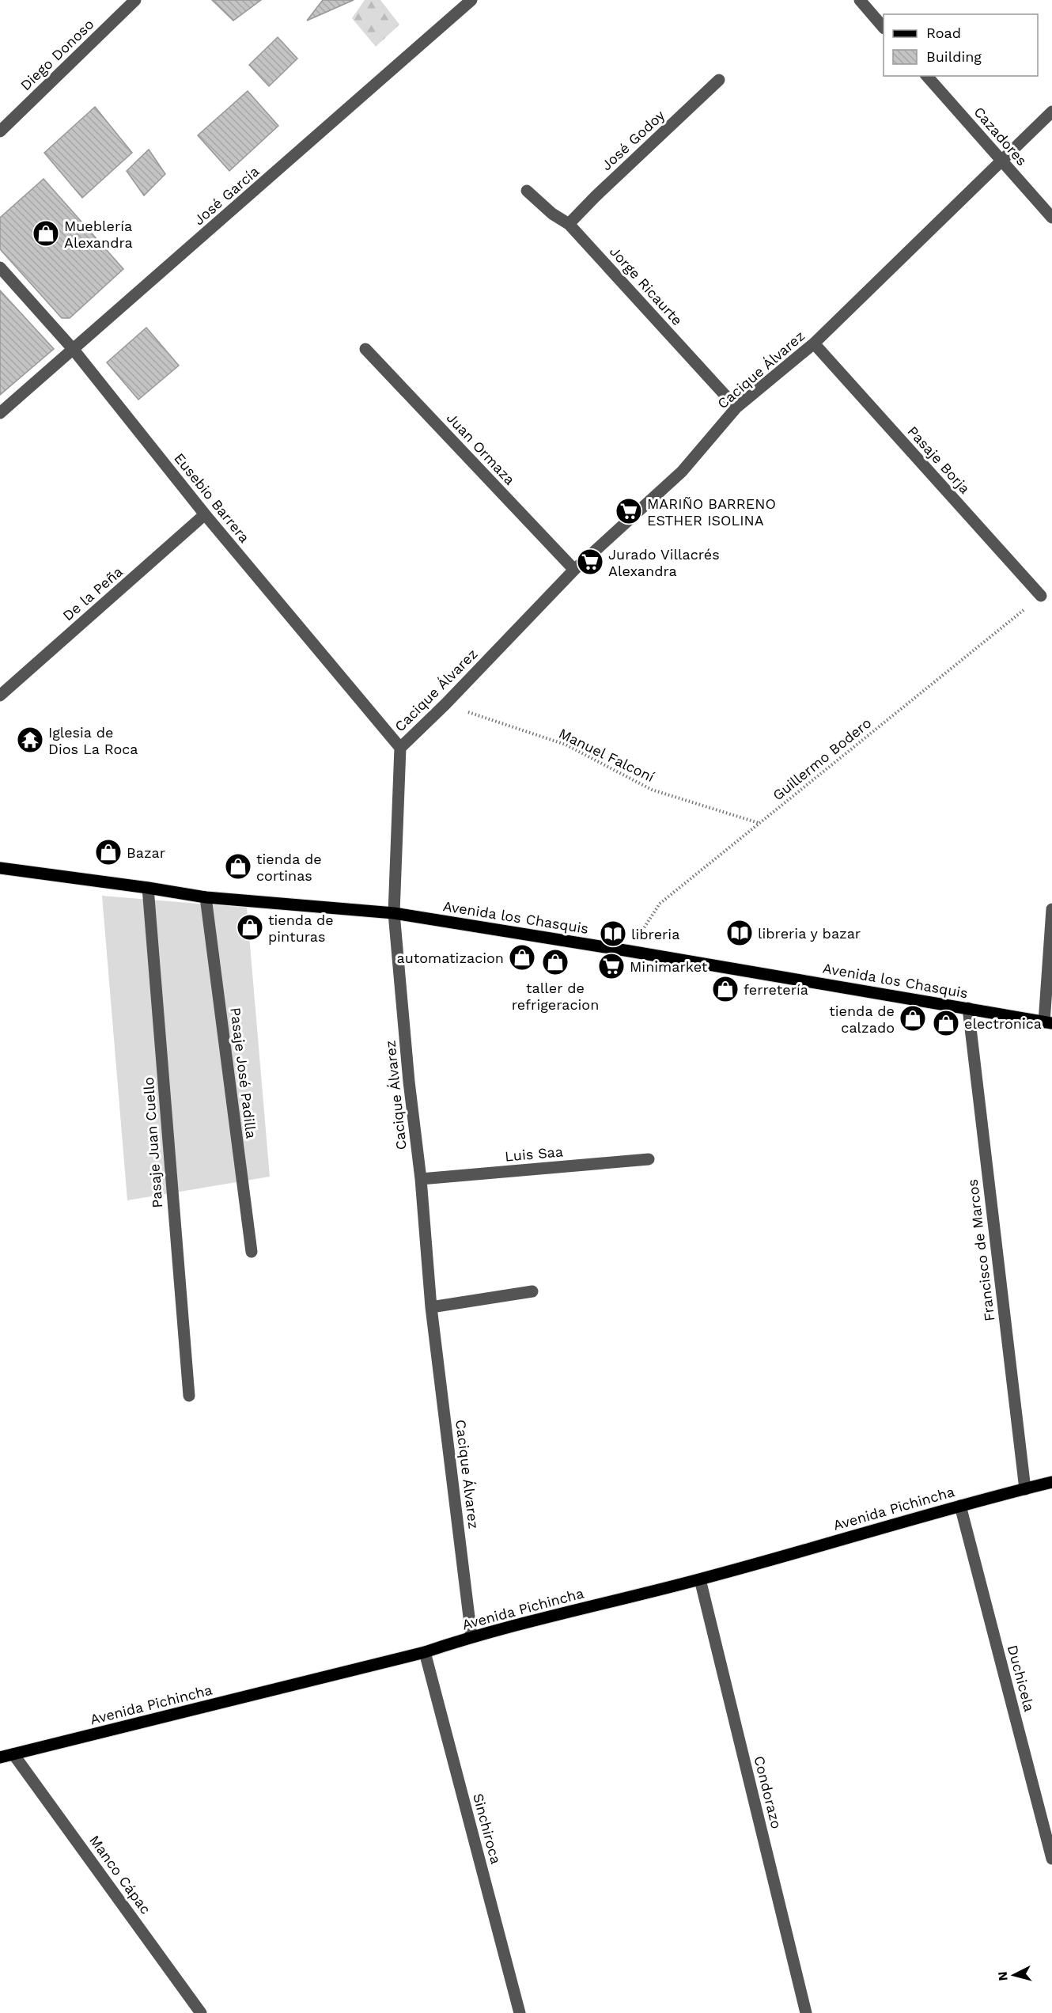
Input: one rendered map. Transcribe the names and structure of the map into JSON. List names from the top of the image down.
{
  "streets": {
    "main road": ["Avenida los Chasquis", "Avenida Pichincha"],
    "street": [
      "Diego Donoso",
      "Cazadores",
      "José Godoy",
      "José García",
      "Jorge Ricaurte",
      "Cacique Álvarez",
      "Juan Ormaza",
      "Pasaje Borja",
      "Eusebio Barrera",
      "De la Peña",
      "Pasaje José Padilla",
      "Pasaje Juan Cuello",
      "Luis Saa",
      "Francisco de Marcos",
      "Duchicela",
      "Condorazo",
      "Sinchiroca",
      "Manco Cápac"
    ],
    "path": ["Manuel Falconí", "Guillermo Bodero"]
  },
  "crossings": [
    ["Cazadores", "Cacique Álvarez"],
    ["José Godoy", "Jorge Ricaurte"],
    ["José García", "Eusebio Barrera"],
    ["Jorge Ricaurte", "Cacique Álvarez"],
    ["Cacique Álvarez", "Juan Ormaza"],
    ["Cacique Álvarez", "Pasaje Borja"],
    ["Cacique Álvarez", "Eusebio Barrera"],
    ["Cacique Álvarez", "Manuel Falconí"],
    ["Cacique Álvarez", "Avenida los Chasquis"],
    ["Cacique Álvarez", "Luis Saa"],
    ["Cacique Álvarez", "Avenida Pichincha"],
    ["Pasaje Borja", "Guillermo Bodero"],
    ["Eusebio Barrera", "De la Peña"],
    ["Manuel Falconí", "Guillermo Bodero"],
    ["Guillermo Bodero", "Avenida los Chasquis"],
    ["Avenida los Chasquis", "Pasaje José Padilla"],
    ["Avenida los Chasquis", "Pasaje Juan Cuello"],
    ["Avenida los Chasquis", "Francisco de Marcos"],
    ["Francisco de Marcos", "Avenida Pichincha"],
    ["Avenida Pichincha", "Duchicela"],
    ["Avenida Pichincha", "Condorazo"],
    ["Avenida Pichincha", "Sinchiroca"],
    ["Avenida Pichincha", "Manco Cápac"]
  ],
  "places": {
    "shop": [
      "Mueblería Alexandra",
      "Bazar",
      "tienda de cortinas",
      "tienda de pinturas",
      "automatizacion",
      "taller de refrigeracion",
      "ferretería",
      "tienda de calzado",
      "electronica"
    ],
    "supermarket": ["MARIÑO BARRENO ESTHER ISOLINA", "Jurado Villacrés Alexandra", "Minimarket"],
    "temple": ["Iglesia de Dios La Roca"],
    "library": ["libreria y bazar", "libreria"]
  },
  "legend": ["Road", "Building"],
  "north": "left"
}
